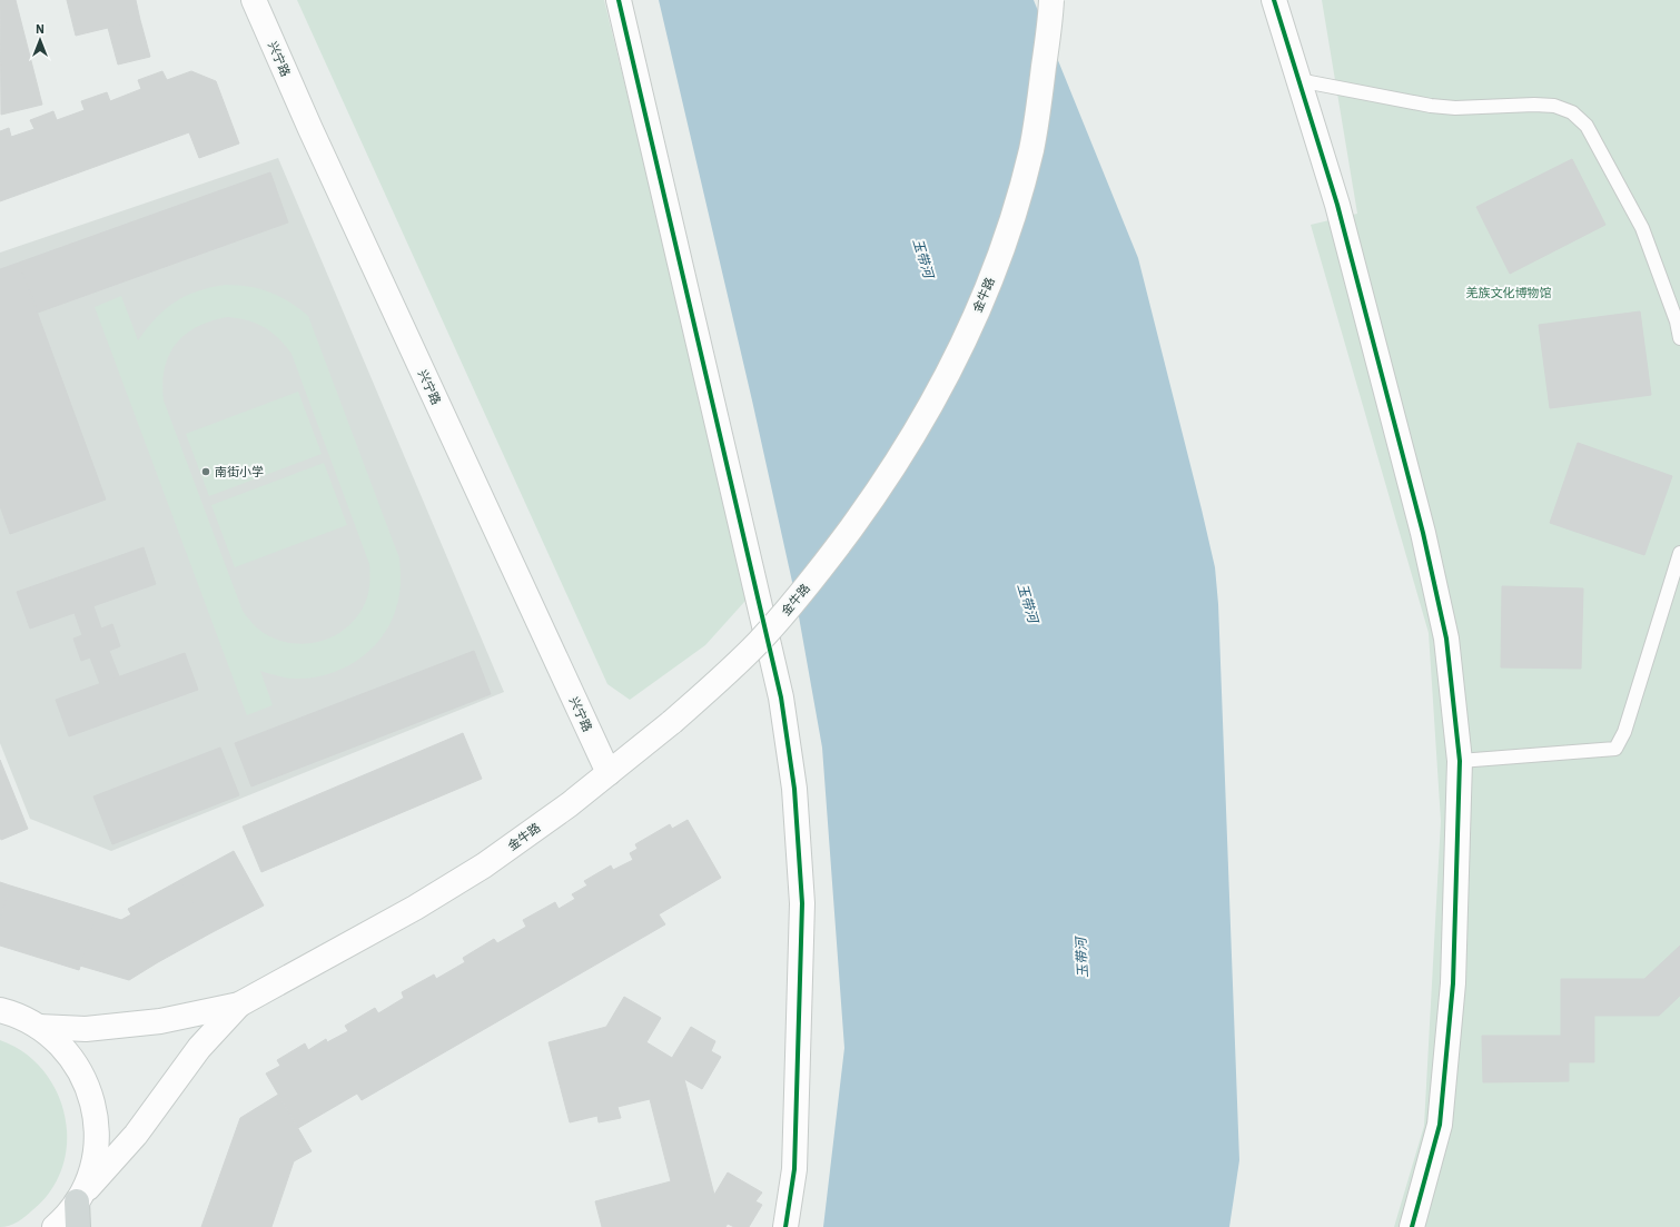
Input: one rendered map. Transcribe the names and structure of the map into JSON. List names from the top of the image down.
{
  "streets": {
    "street": ["兴宁路", "金牛路"]
  },
  "crossings": [
    ["兴宁路", "金牛路"]
  ],
  "water": ["玉带河"],
  "parks": ["羌族文化博物馆"],
  "places": ["南街小学"],
  "north": "top"
}
